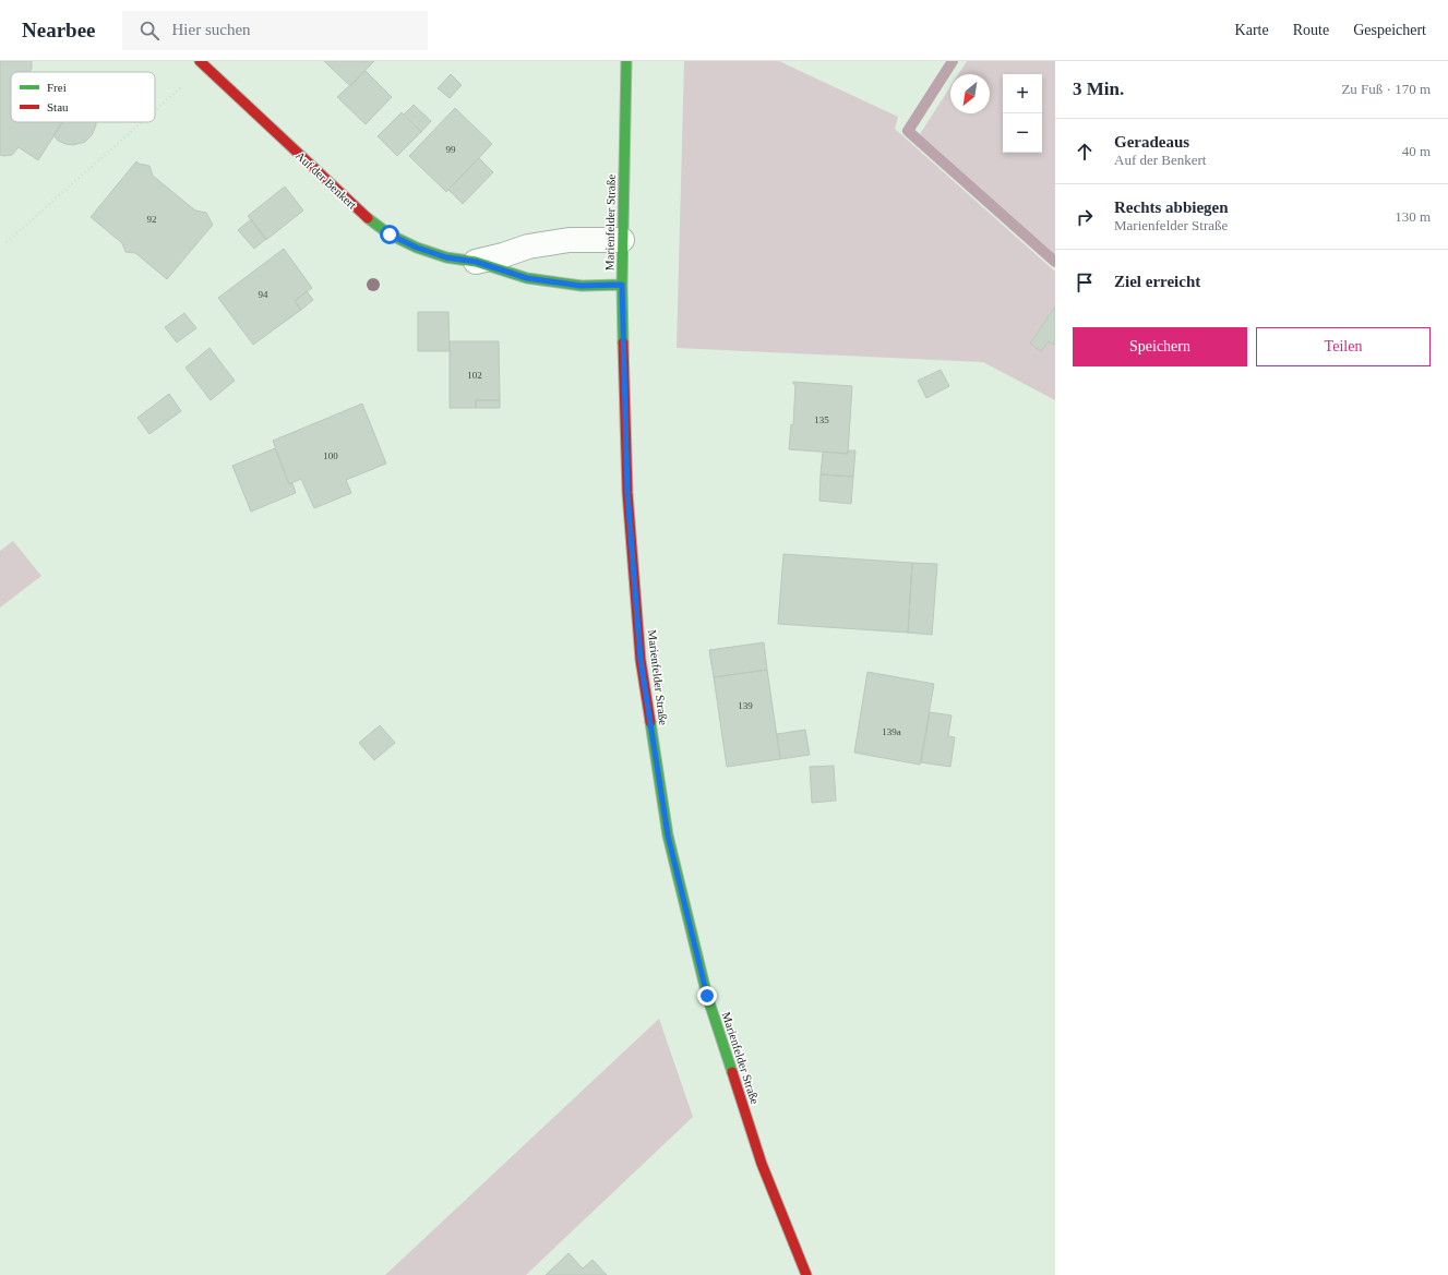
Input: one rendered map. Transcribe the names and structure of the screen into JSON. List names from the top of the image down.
{
  "streets": {
    "main road": ["Auf der Benkert", "Marienfelder Straße"]
  },
  "crossings": [
    ["Auf der Benkert", "Marienfelder Straße"]
  ],
  "house_numbers": [
    "99",
    "92",
    "94",
    "102",
    "135",
    "100",
    "139",
    "139a"
  ],
  "legend": ["Frei", "Stau"],
  "north": "bottom left",
  "page": {
    "header": "Nearbee",
    "search": "Hier suchen",
    "nav": ["Karte", "Route", "Gespeichert"],
    "heading": ["3 Min.", "Zu Fuß · 170 m"],
    "map_buttons": ["+", "−"],
    "list": [
      ["Geradeaus", "Auf der Benkert", "40 m"],
      ["Rechts abbiegen", "Marienfelder Straße", "130 m"],
      "Ziel erreicht"
    ],
    "buttons": ["Speichern", "Teilen"]
  }
}
